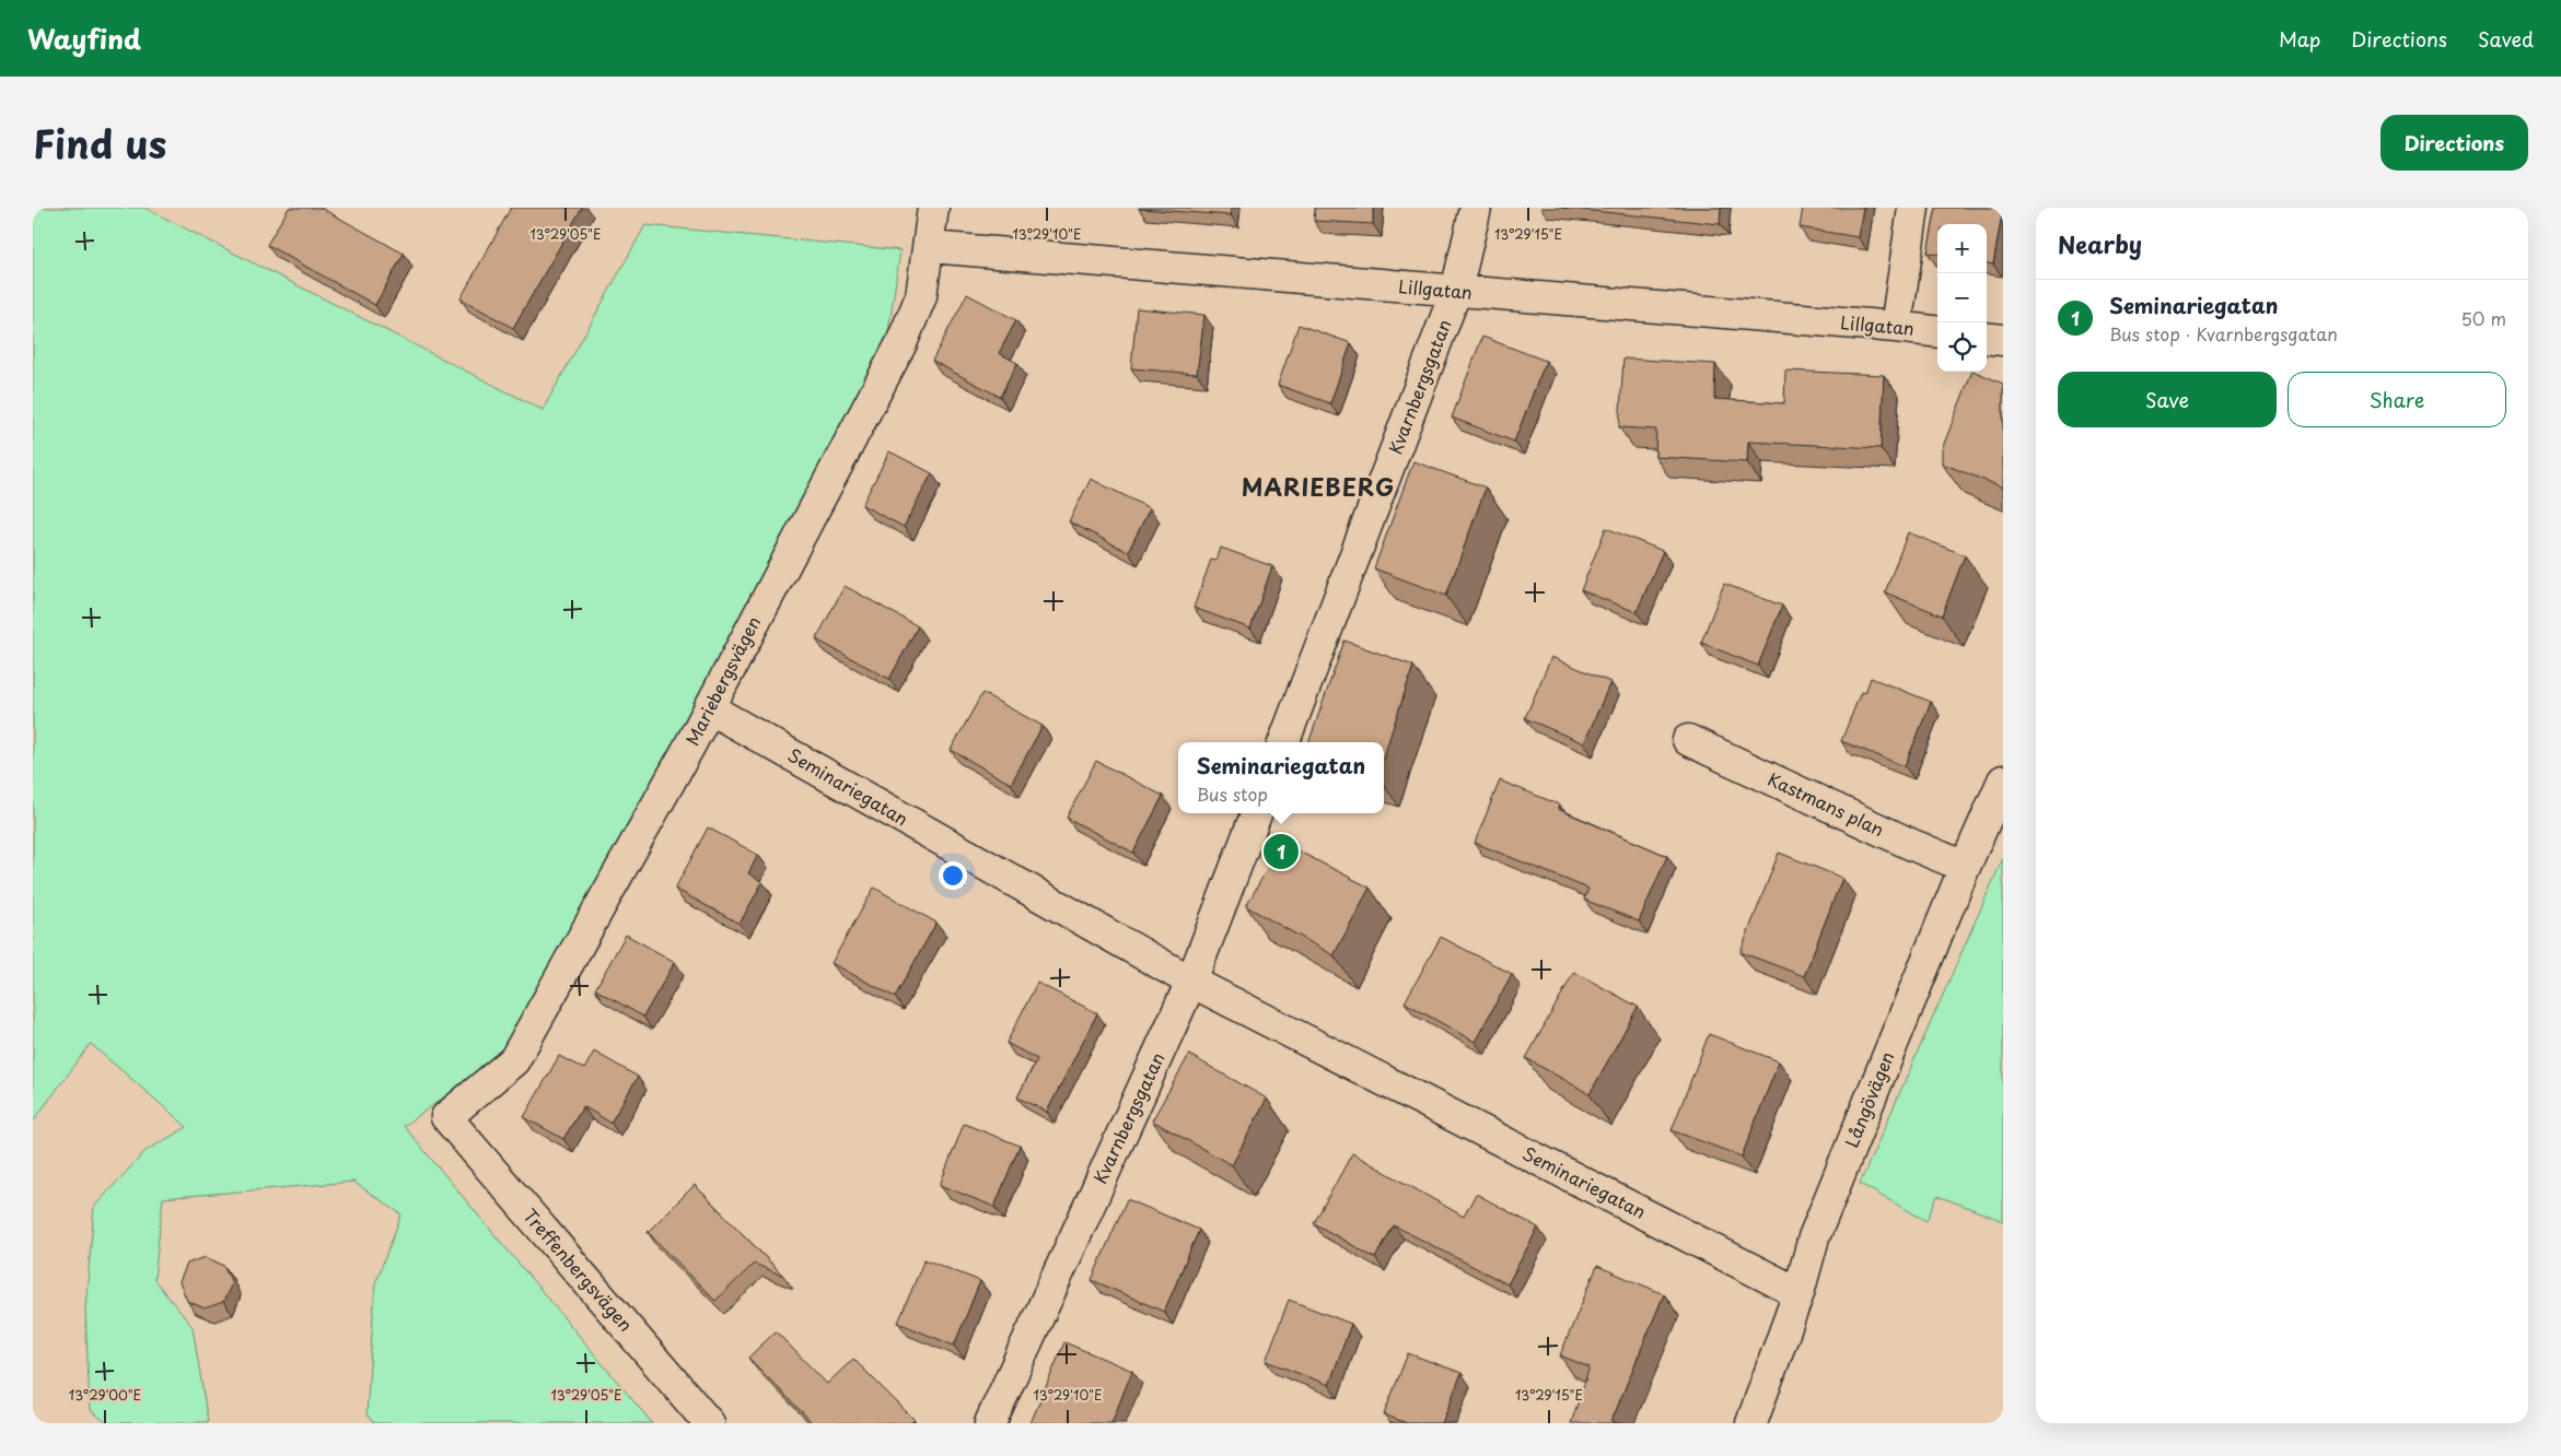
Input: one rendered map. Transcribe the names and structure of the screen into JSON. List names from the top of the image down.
{
  "streets": {
    "street": [
      "Lillgatan",
      "Kvarnbergsgatan",
      "Mariebergsvägen",
      "Seminariegatan",
      "Kastmans plan",
      "Långövägen",
      "Treffenbergsvägen"
    ]
  },
  "crossings": [
    ["Lillgatan", "Kvarnbergsgatan"],
    ["Lillgatan", "Mariebergsvägen"],
    ["Kvarnbergsgatan", "Seminariegatan"],
    ["Mariebergsvägen", "Seminariegatan"],
    ["Mariebergsvägen", "Treffenbergsvägen"],
    ["Seminariegatan", "Långövägen"],
    ["Kastmans plan", "Långövägen"]
  ],
  "districts": ["MARIEBERG"],
  "page": {
    "header": "Wayfind",
    "nav": ["Map", "Directions", "Saved"],
    "title": "Find us",
    "buttons": [
      "Directions",
      ["Save", "Share"]
    ],
    "heading": "Nearby",
    "map_buttons": ["+", "−"],
    "list": [
      {
        "mark": "1",
        "name": "Seminariegatan",
        "note": "Bus stop · Kvarnbergsgatan",
        "value": "50 m"
      }
    ],
    "popup": ["Seminariegatan", "Bus stop"],
    "pins": "1"
  },
  "coordinates": [
    "13°29'05\"E",
    "13°29'10\"E",
    "13°29'15\"E",
    "13°29'00\"E"
  ]
}
